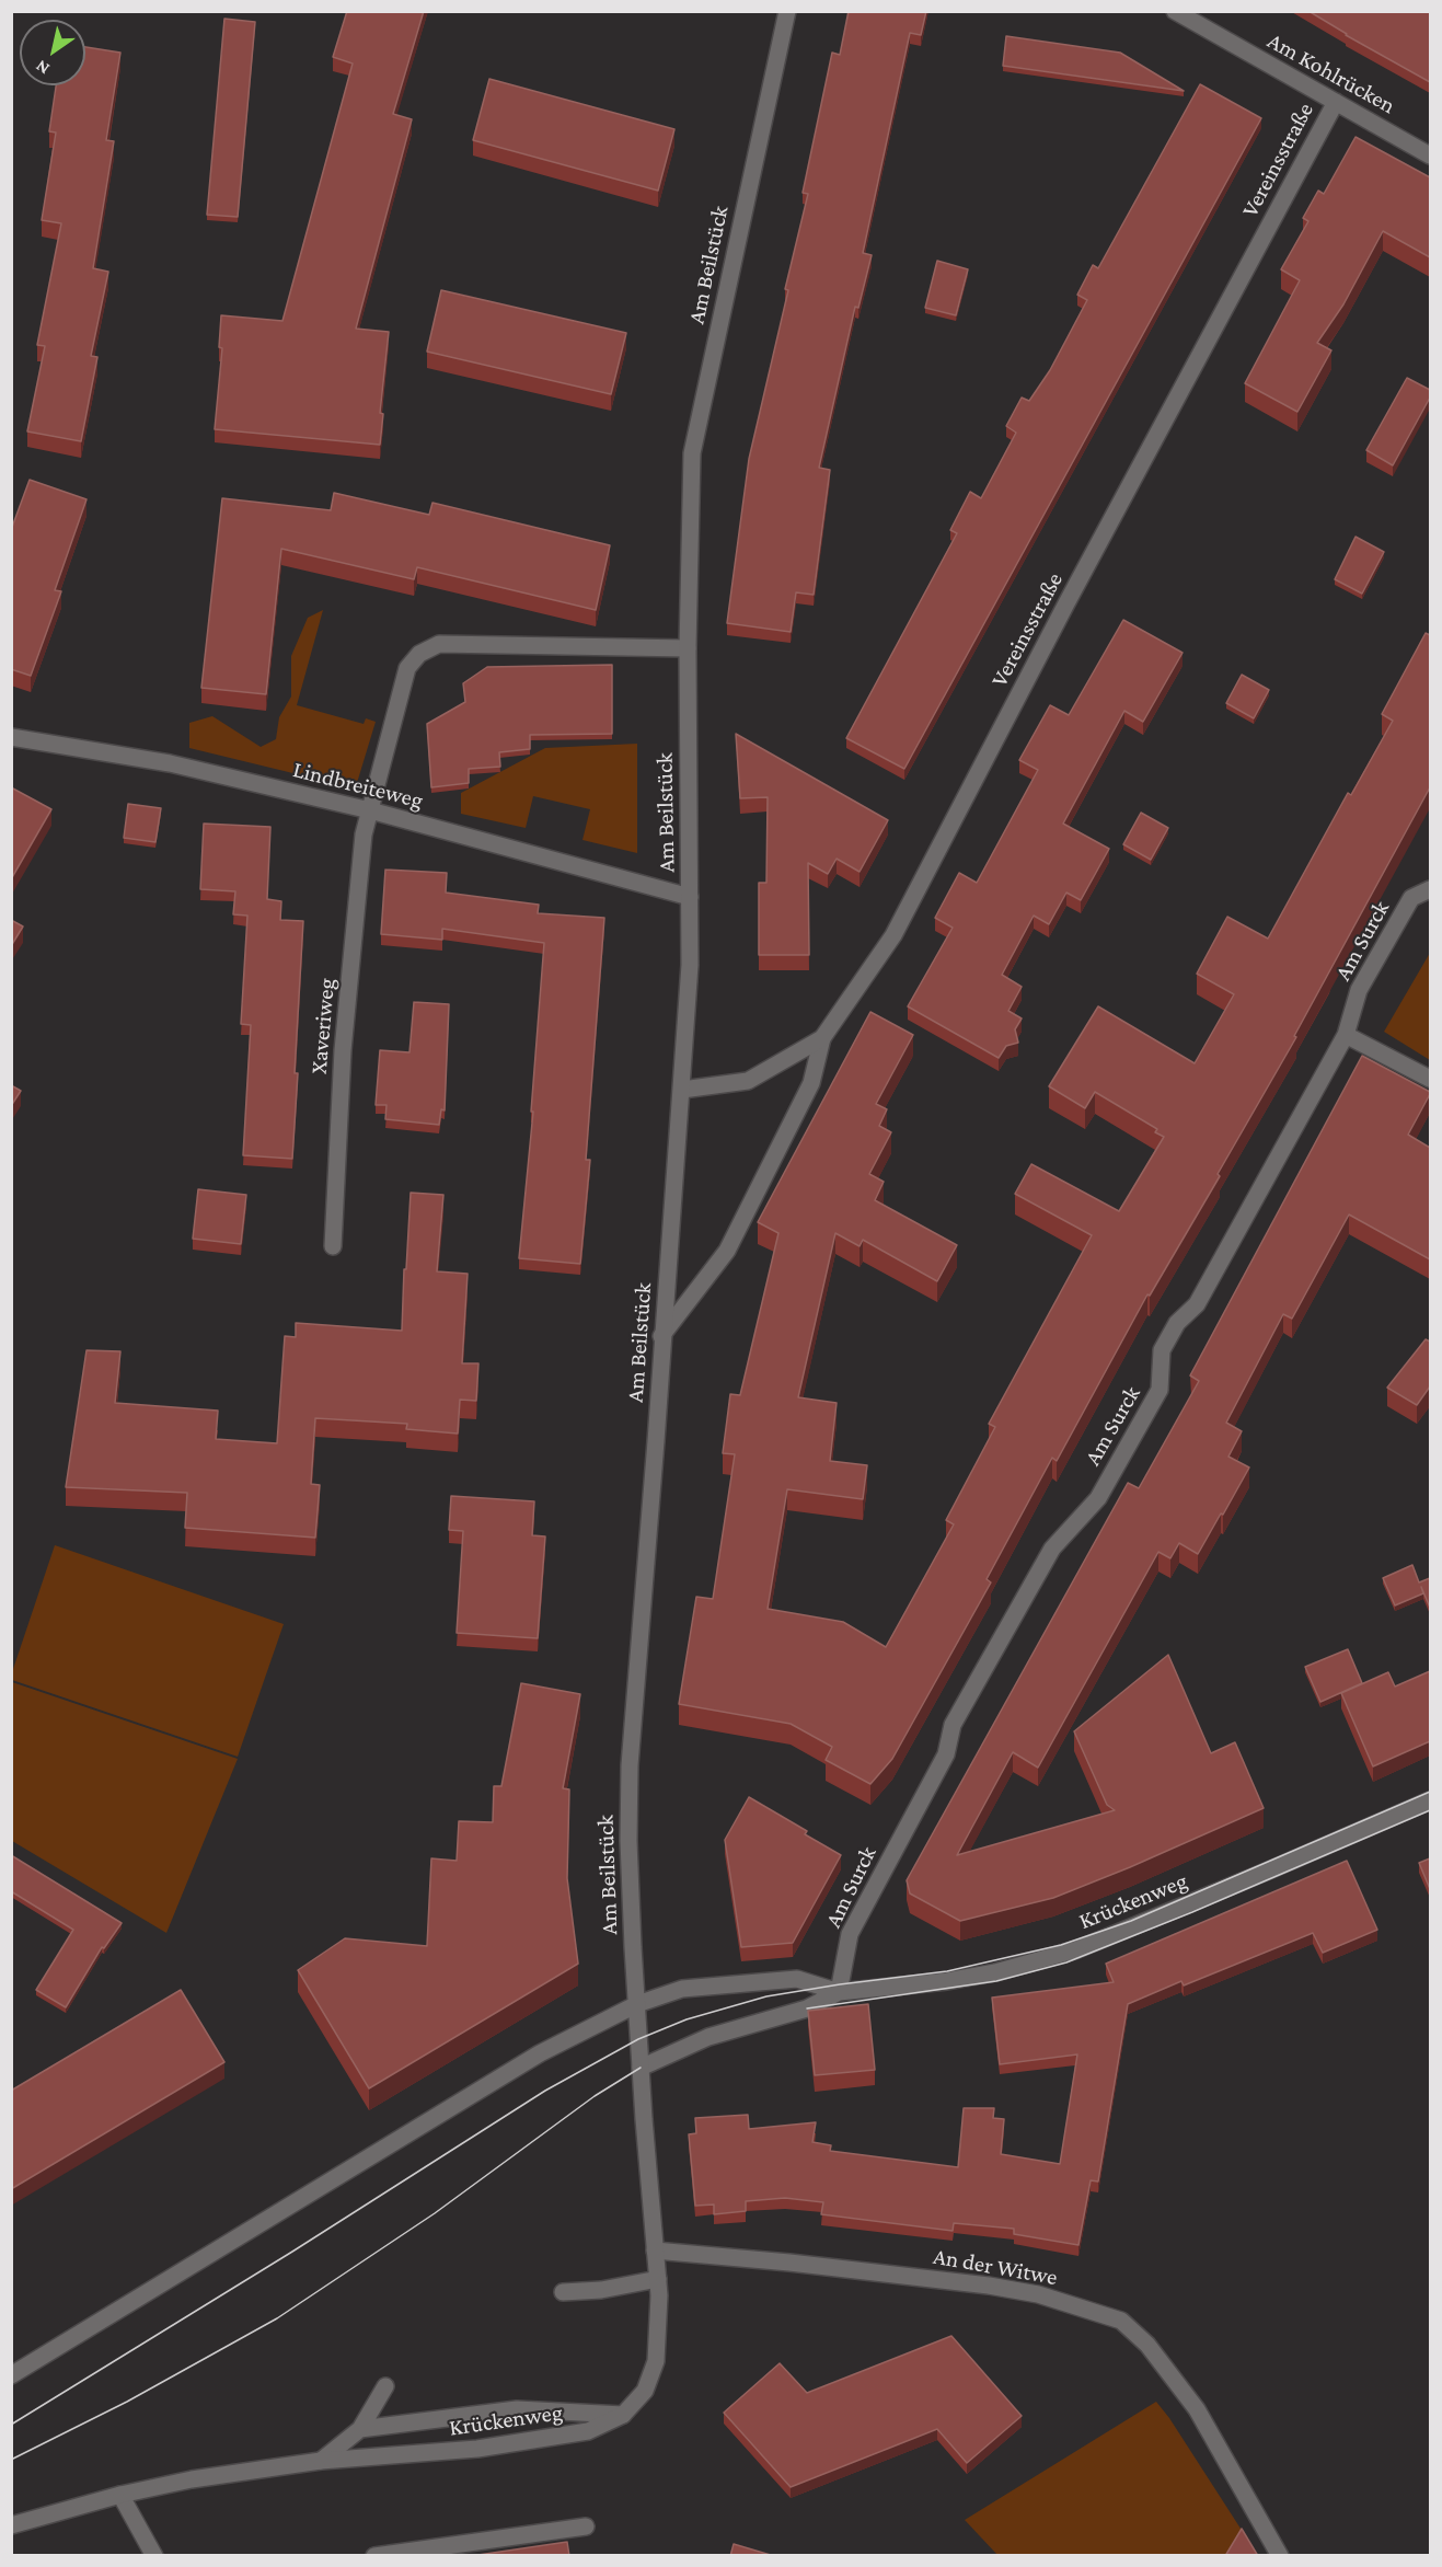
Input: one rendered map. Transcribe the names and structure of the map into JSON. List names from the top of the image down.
{
  "streets": {
    "street": [
      "Am Kohlrücken",
      "Vereinsstraße",
      "Am Beilstück",
      "Lindbreiteweg",
      "Am Surck",
      "Xaveriweg",
      "Krückenweg",
      "An der Witwe"
    ]
  },
  "crossings": [
    ["Am Kohlrücken", "Vereinsstraße"],
    ["Vereinsstraße", "Am Beilstück"],
    ["Am Beilstück", "Lindbreiteweg"],
    ["Am Beilstück", "Krückenweg"],
    ["Lindbreiteweg", "Xaveriweg"],
    ["Am Surck", "Krückenweg"],
    ["Krückenweg", "An der Witwe"]
  ],
  "north": "bottom left"
}
